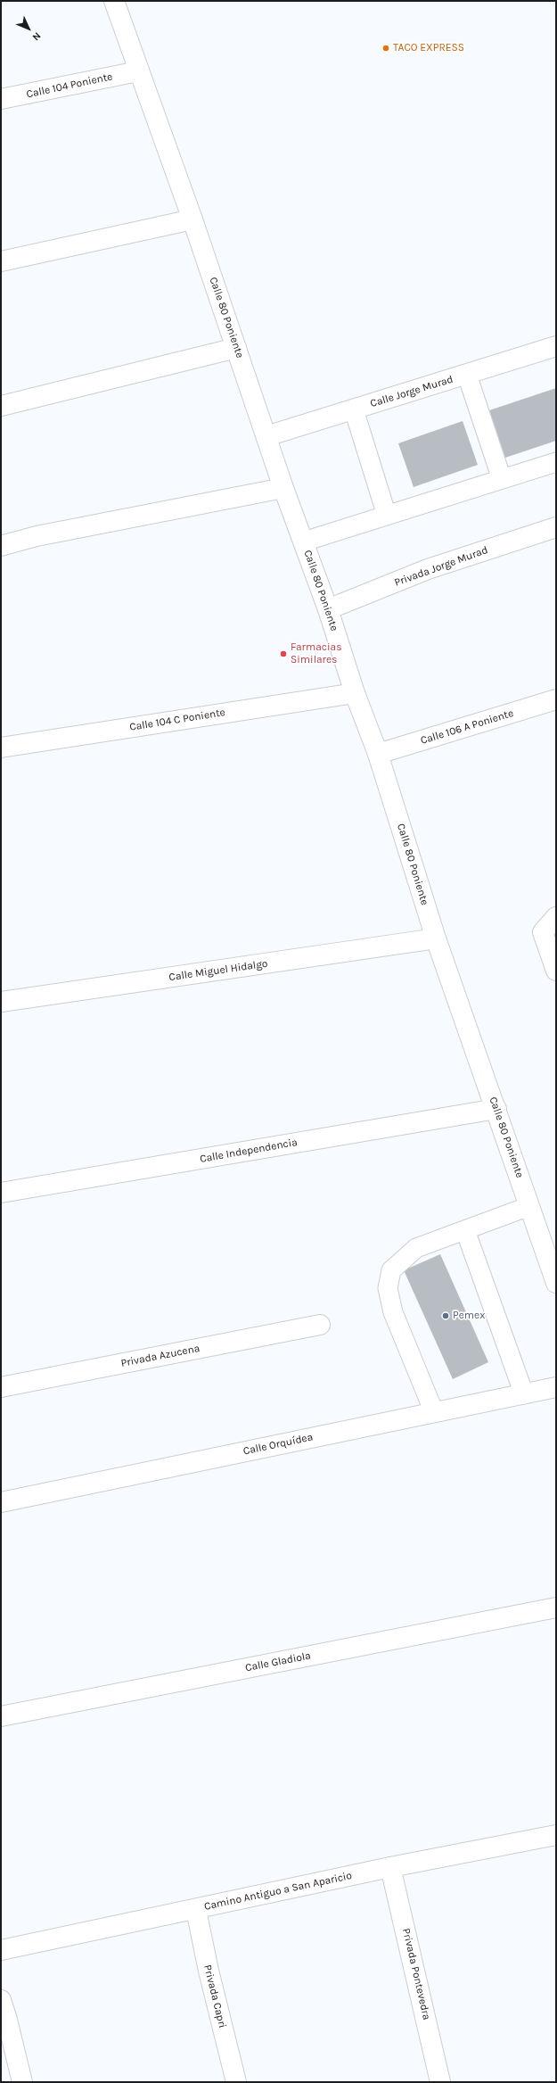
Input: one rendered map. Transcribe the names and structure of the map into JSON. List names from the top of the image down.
{
  "streets": {
    "street": [
      "Calle 104 Poniente",
      "Calle 80 Poniente",
      "Calle Jorge Murad",
      "Privada Jorge Murad",
      "Calle 104 C Poniente",
      "Calle 106 A Poniente",
      "Calle Miguel Hidalgo",
      "Calle Independencia",
      "Privada Azucena",
      "Calle Orquídea",
      "Calle Gladiola",
      "Camino Antiguo a San Aparicio",
      "Privada Pontevedra",
      "Privada Capri"
    ]
  },
  "crossings": [
    ["Calle 104 Poniente", "Calle 80 Poniente"],
    ["Calle 80 Poniente", "Calle Jorge Murad"],
    ["Calle 80 Poniente", "Privada Jorge Murad"],
    ["Calle 80 Poniente", "Calle 104 C Poniente"],
    ["Calle 80 Poniente", "Calle 106 A Poniente"],
    ["Calle 80 Poniente", "Calle Miguel Hidalgo"],
    ["Calle 80 Poniente", "Calle Independencia"],
    ["Camino Antiguo a San Aparicio", "Privada Pontevedra"],
    ["Camino Antiguo a San Aparicio", "Privada Capri"]
  ],
  "places": ["TACO EXPRESS", "Farmacias Similares", "Pemex"],
  "north": "bottom right"
}
